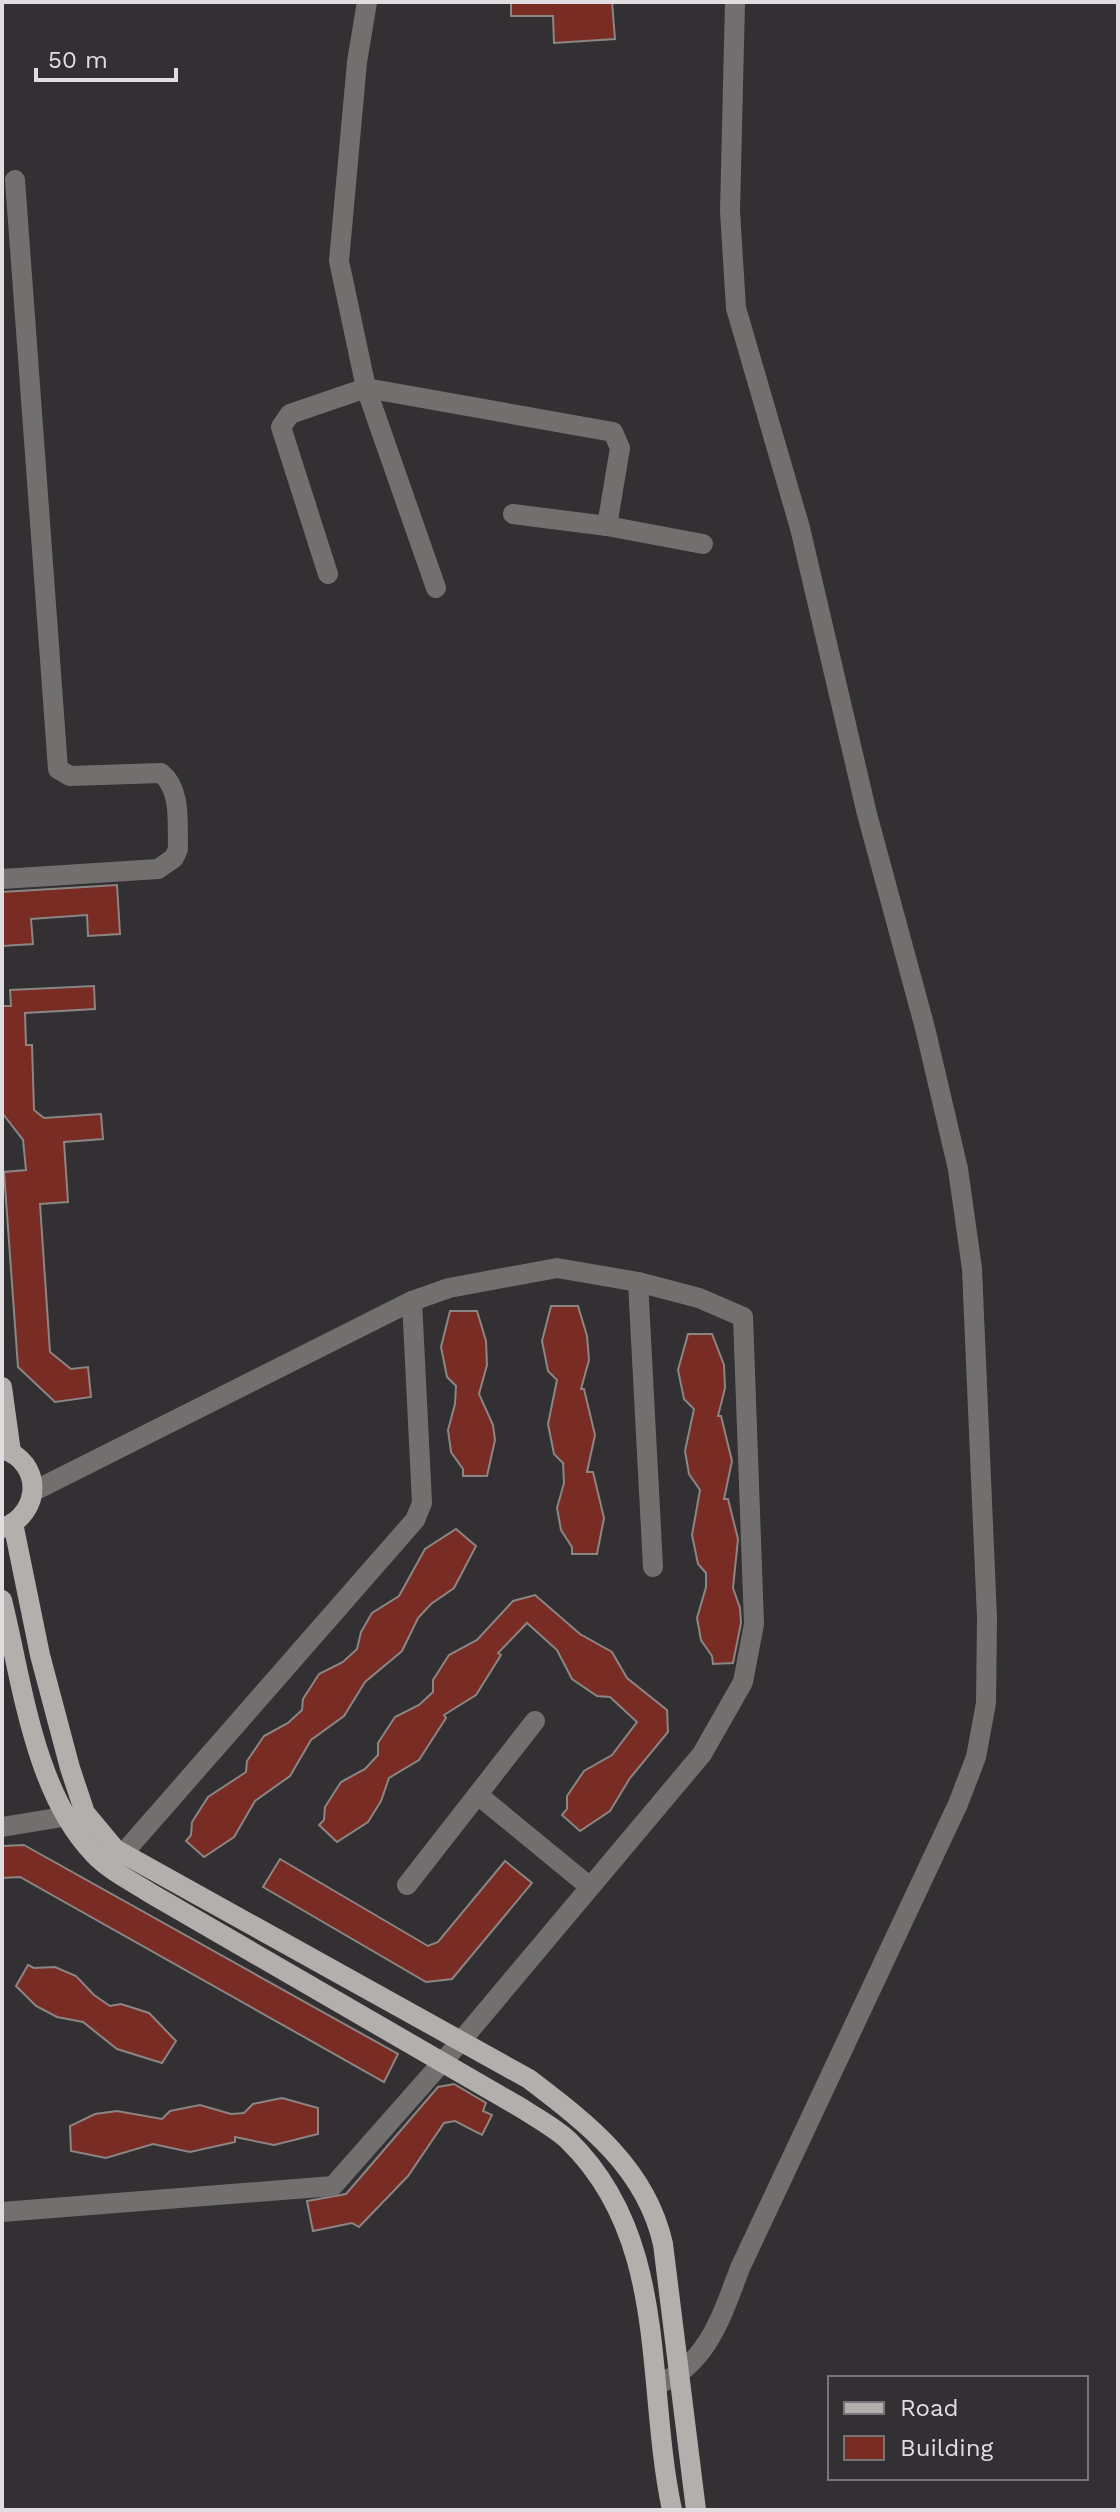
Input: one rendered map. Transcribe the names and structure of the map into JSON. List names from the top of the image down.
{
  "legend": ["Road", "Building"],
  "scale_bar": "50 m"
}
